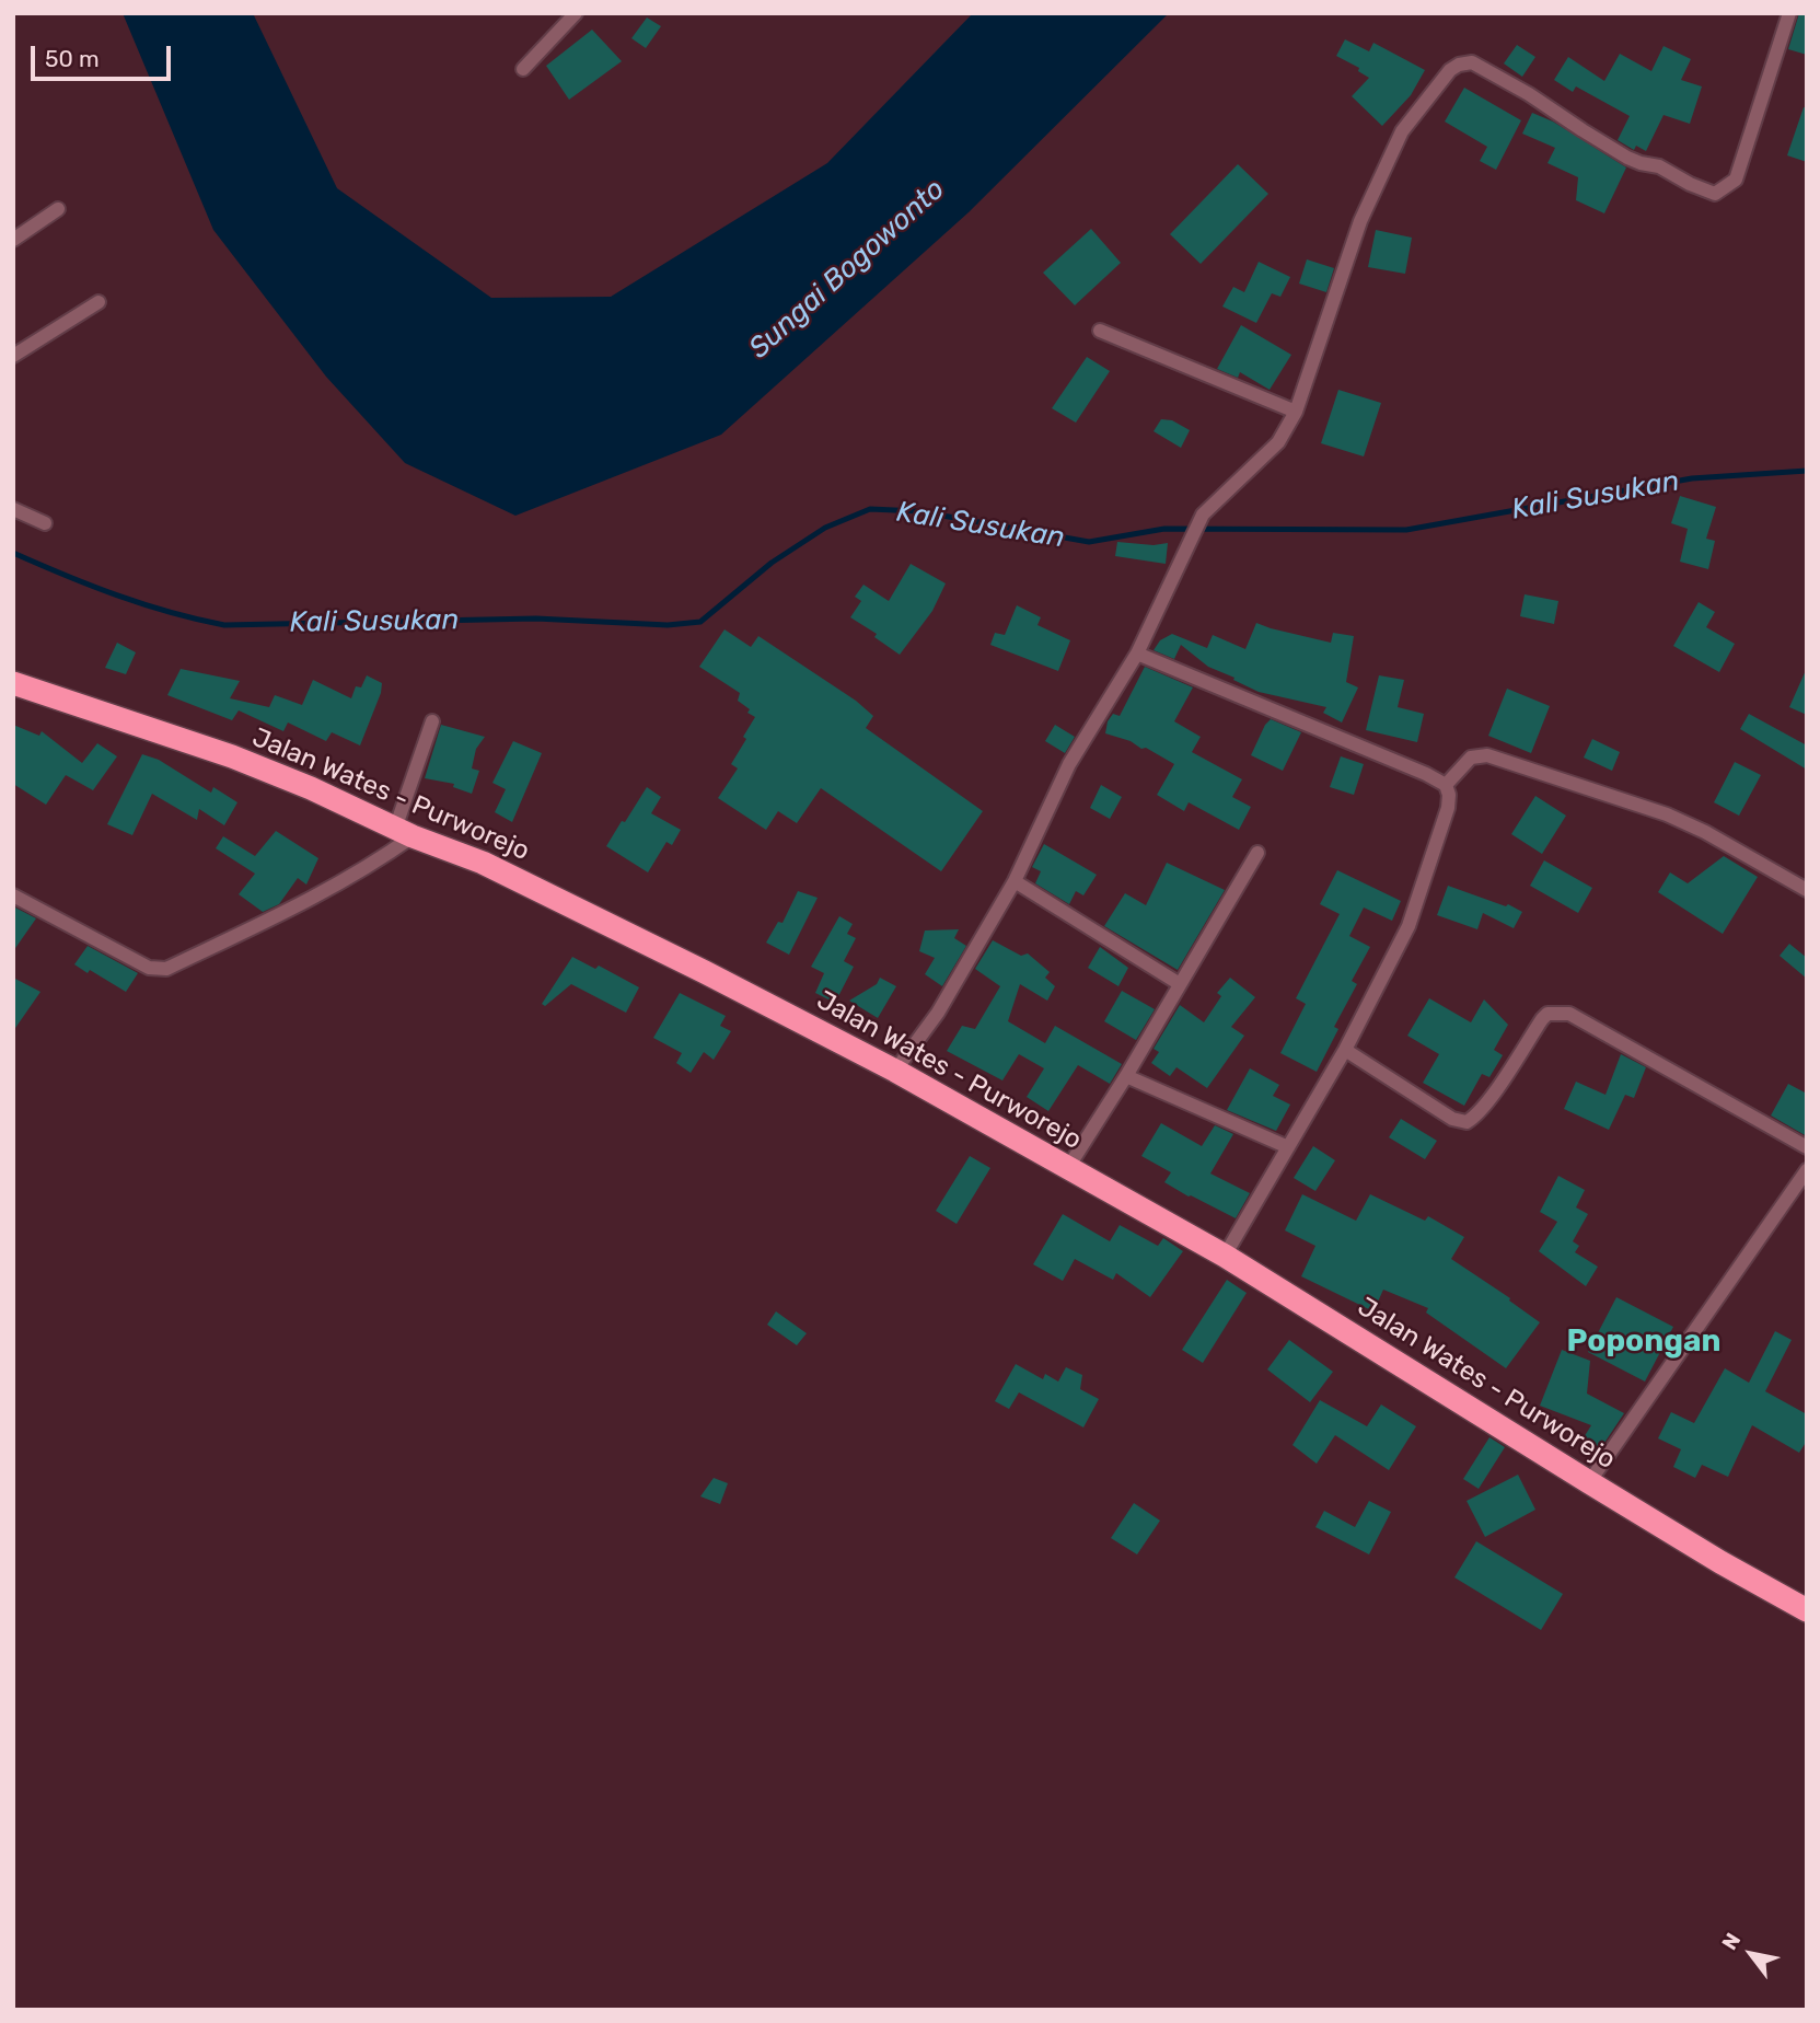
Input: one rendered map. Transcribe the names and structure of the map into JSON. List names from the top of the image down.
{
  "streets": {
    "highway": ["Jalan Wates - Purworejo"]
  },
  "districts": ["Popongan"],
  "water": ["Sungai Bogowonto", "Kali Susukan"],
  "scale_bar": "50 m",
  "north": "top left"
}
